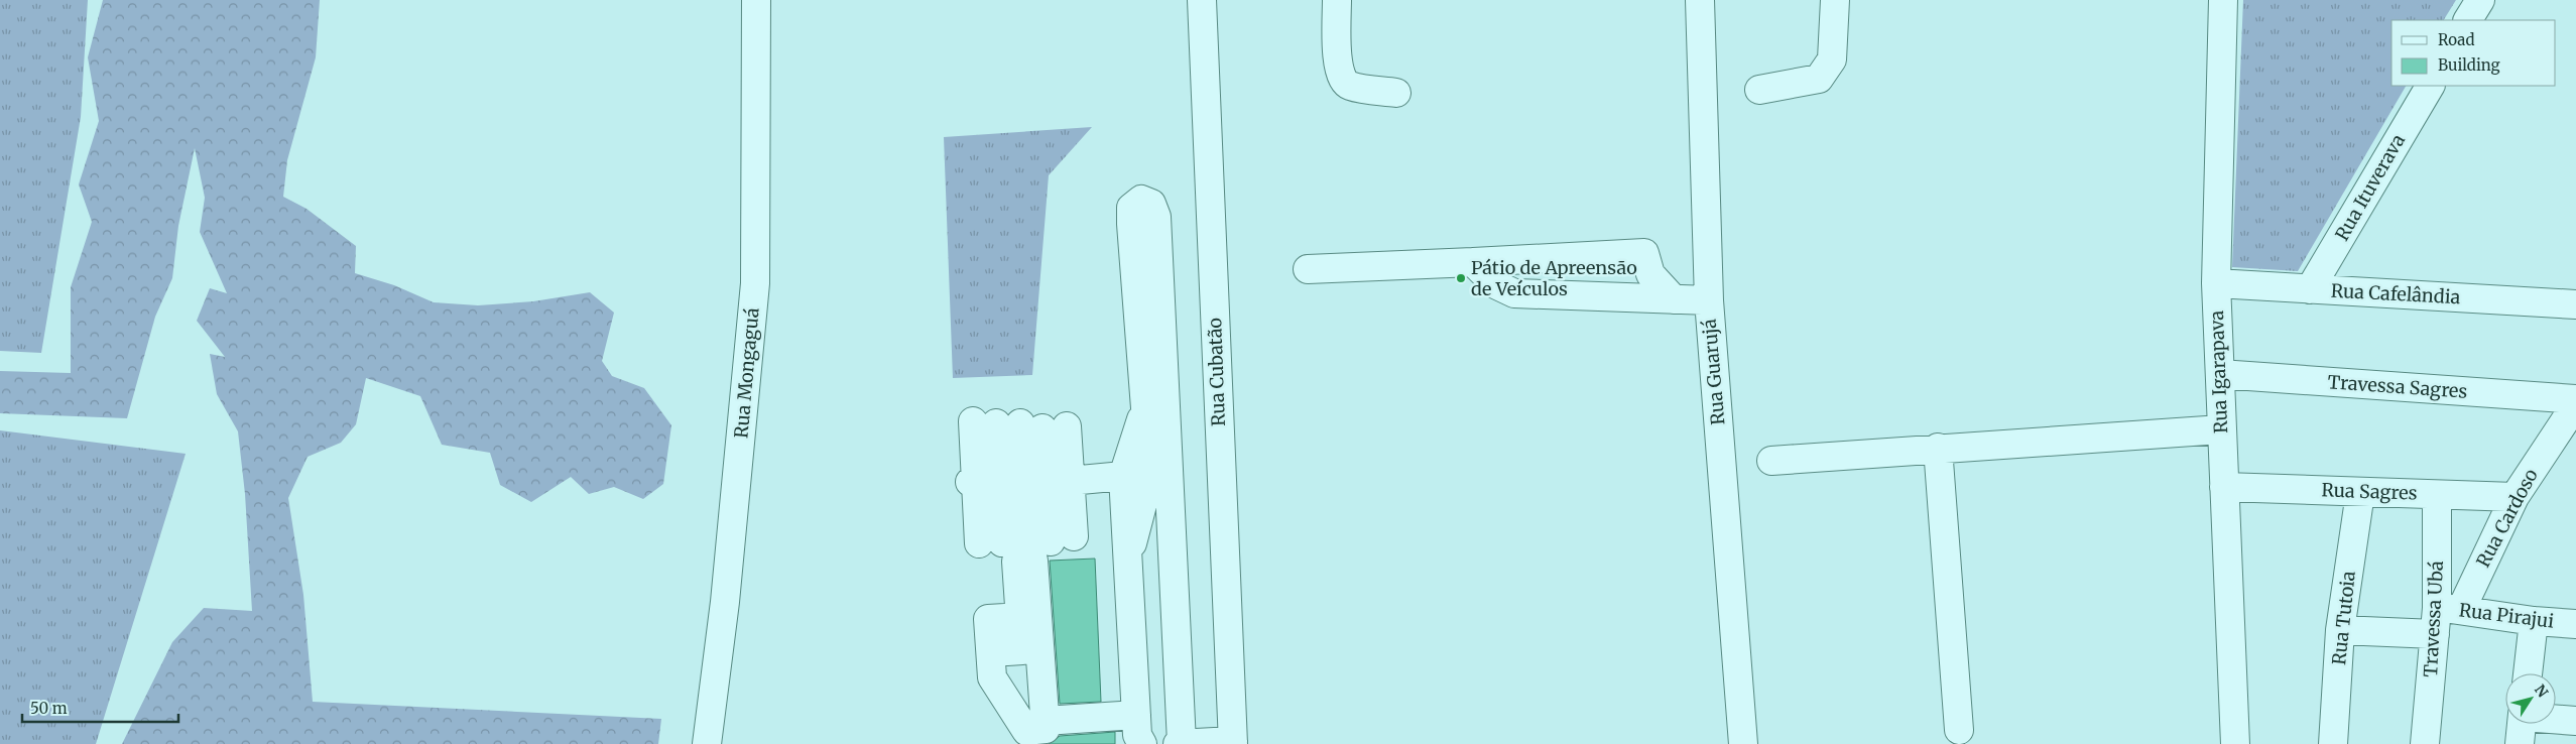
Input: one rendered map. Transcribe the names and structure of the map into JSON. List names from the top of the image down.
{
  "streets": {
    "street": [
      "Rua Ituverava",
      "Rua Cafelândia",
      "Rua Cubatão",
      "Rua Guarujá",
      "Rua Igarapava",
      "Rua Mongaguá",
      "Travessa Sagres",
      "Rua Sagres",
      "Rua Cardoso",
      "Rua Pirajui",
      "Rua Tutoia",
      "Travessa Ubá"
    ]
  },
  "crossings": [
    ["Rua Ituverava", "Rua Cafelândia"],
    ["Rua Cafelândia", "Rua Igarapava"],
    ["Rua Igarapava", "Travessa Sagres"],
    ["Rua Igarapava", "Rua Sagres"],
    ["Rua Sagres", "Rua Cardoso"],
    ["Rua Sagres", "Rua Tutoia"],
    ["Rua Sagres", "Travessa Ubá"],
    ["Rua Cardoso", "Rua Pirajui"],
    ["Rua Cardoso", "Travessa Ubá"],
    ["Rua Pirajui", "Rua Tutoia"],
    ["Rua Pirajui", "Travessa Ubá"]
  ],
  "places": ["Pátio de Apreensão de Veículos"],
  "legend": ["Road", "Building"],
  "scale_bar": "50 m",
  "north": "top right"
}
